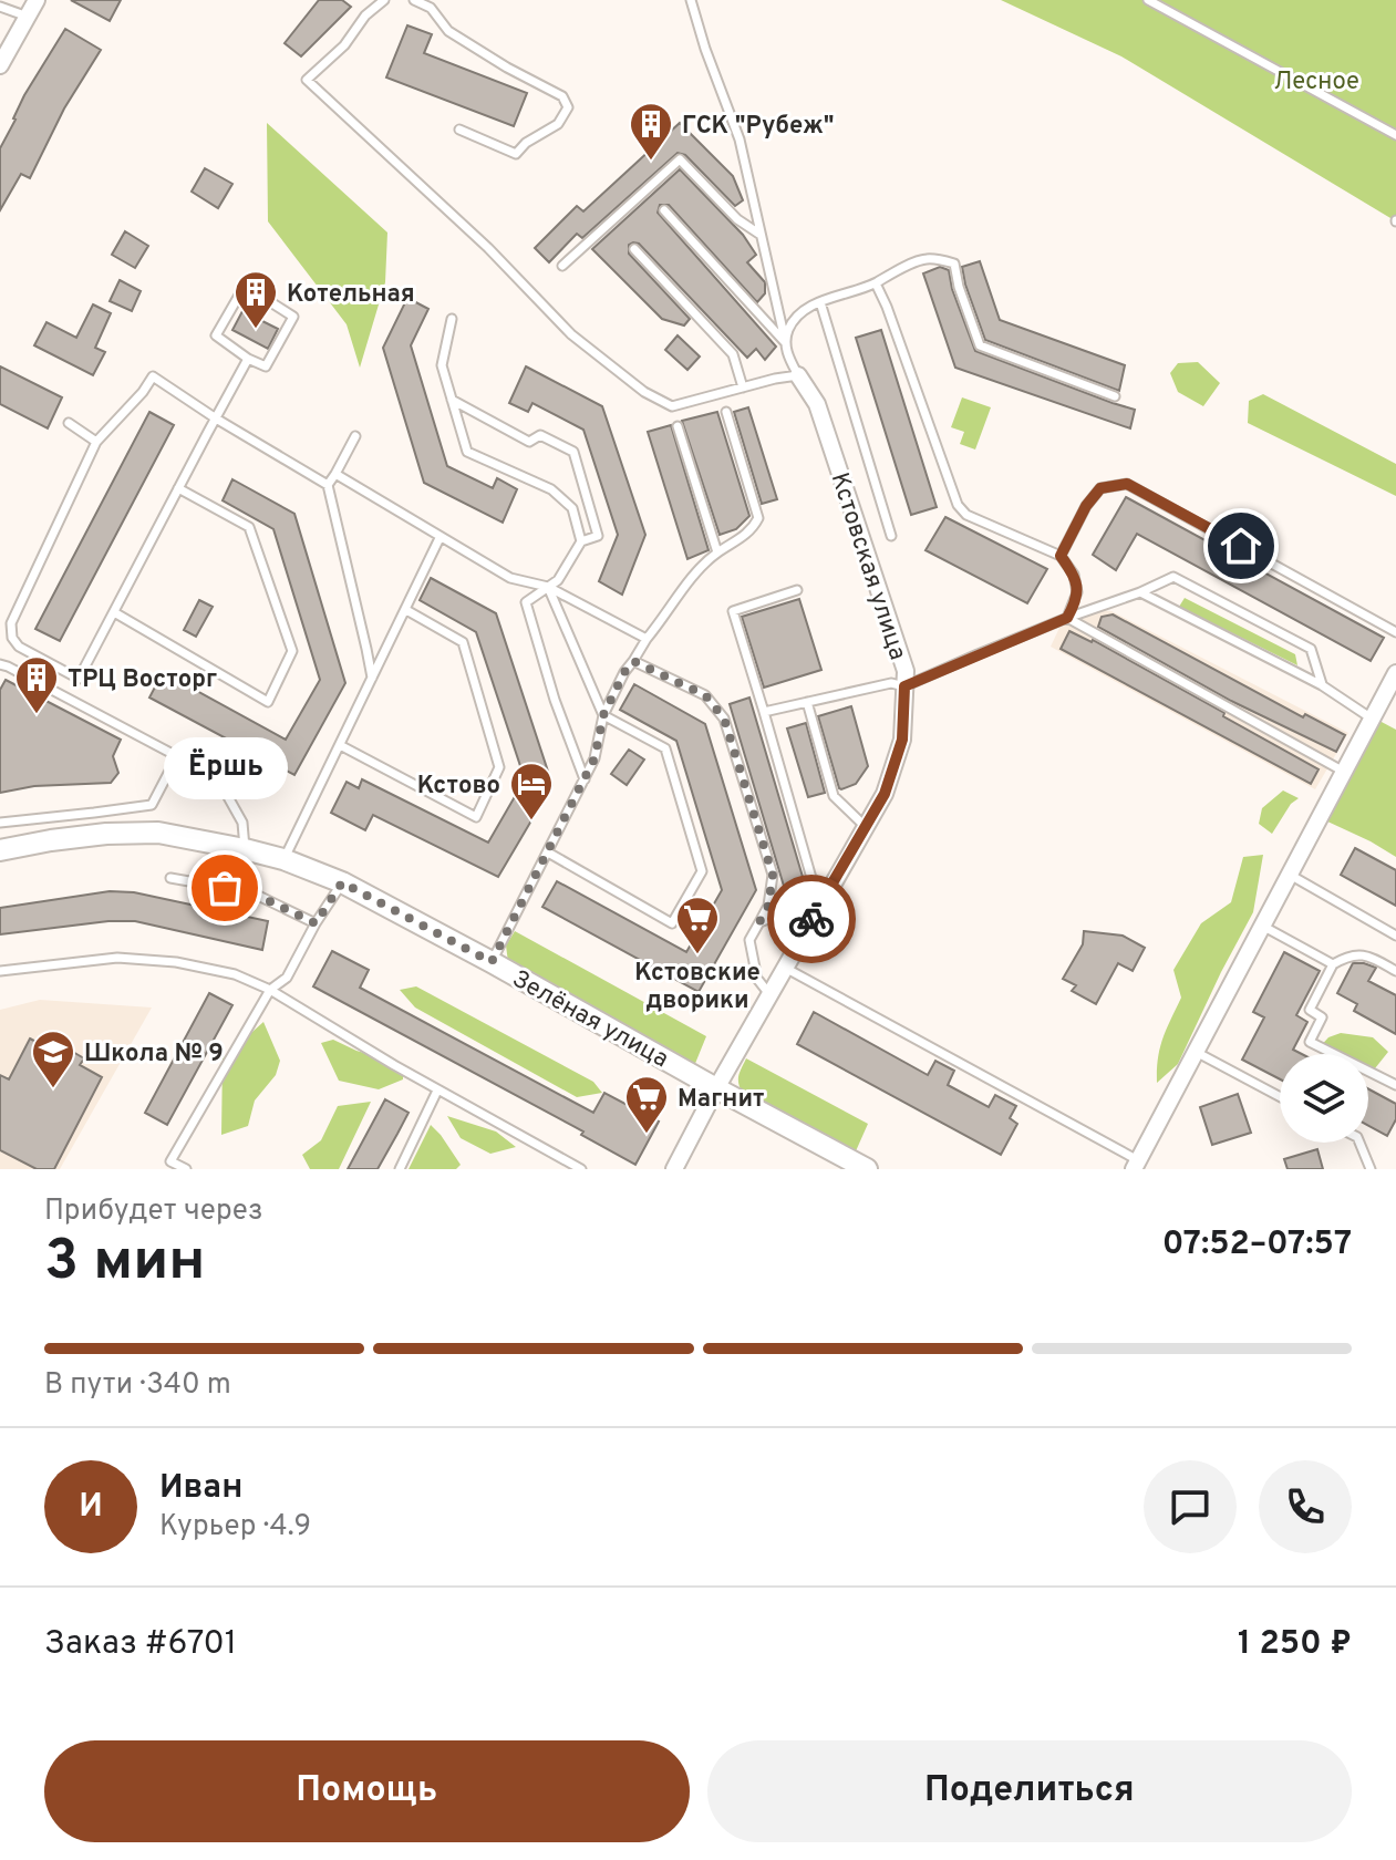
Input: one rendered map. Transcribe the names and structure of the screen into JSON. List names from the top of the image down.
{
  "streets": {
    "main road": ["Зелёная улица"],
    "street": ["Кстовская улица"]
  },
  "crossings": [
    ["Кстовская улица", "Зелёная улица"]
  ],
  "parks": ["Лесное"],
  "places": {
    "building": ["ГСК \"Рубеж\"", "Котельная", "ТРЦ Восторг"],
    "hotel": ["Кстово"],
    "other": ["Ёршь"],
    "supermarket": ["Кстовские дворики", "Магнит"],
    "school or university": ["Школа № 9"]
  },
  "page": {
    "bubble": "Ёршь",
    "heading": ["3 мин", "Прибудет через", "07:52–07:57"],
    "panel": [
      "Иван",
      "Курьер · 4.9",
      "Заказ #6701",
      "1 250 ₽"
    ],
    "bar": "В пути · 340 m",
    "round": "И",
    "buttons": ["Помощь", "Поделиться"]
  }
}
